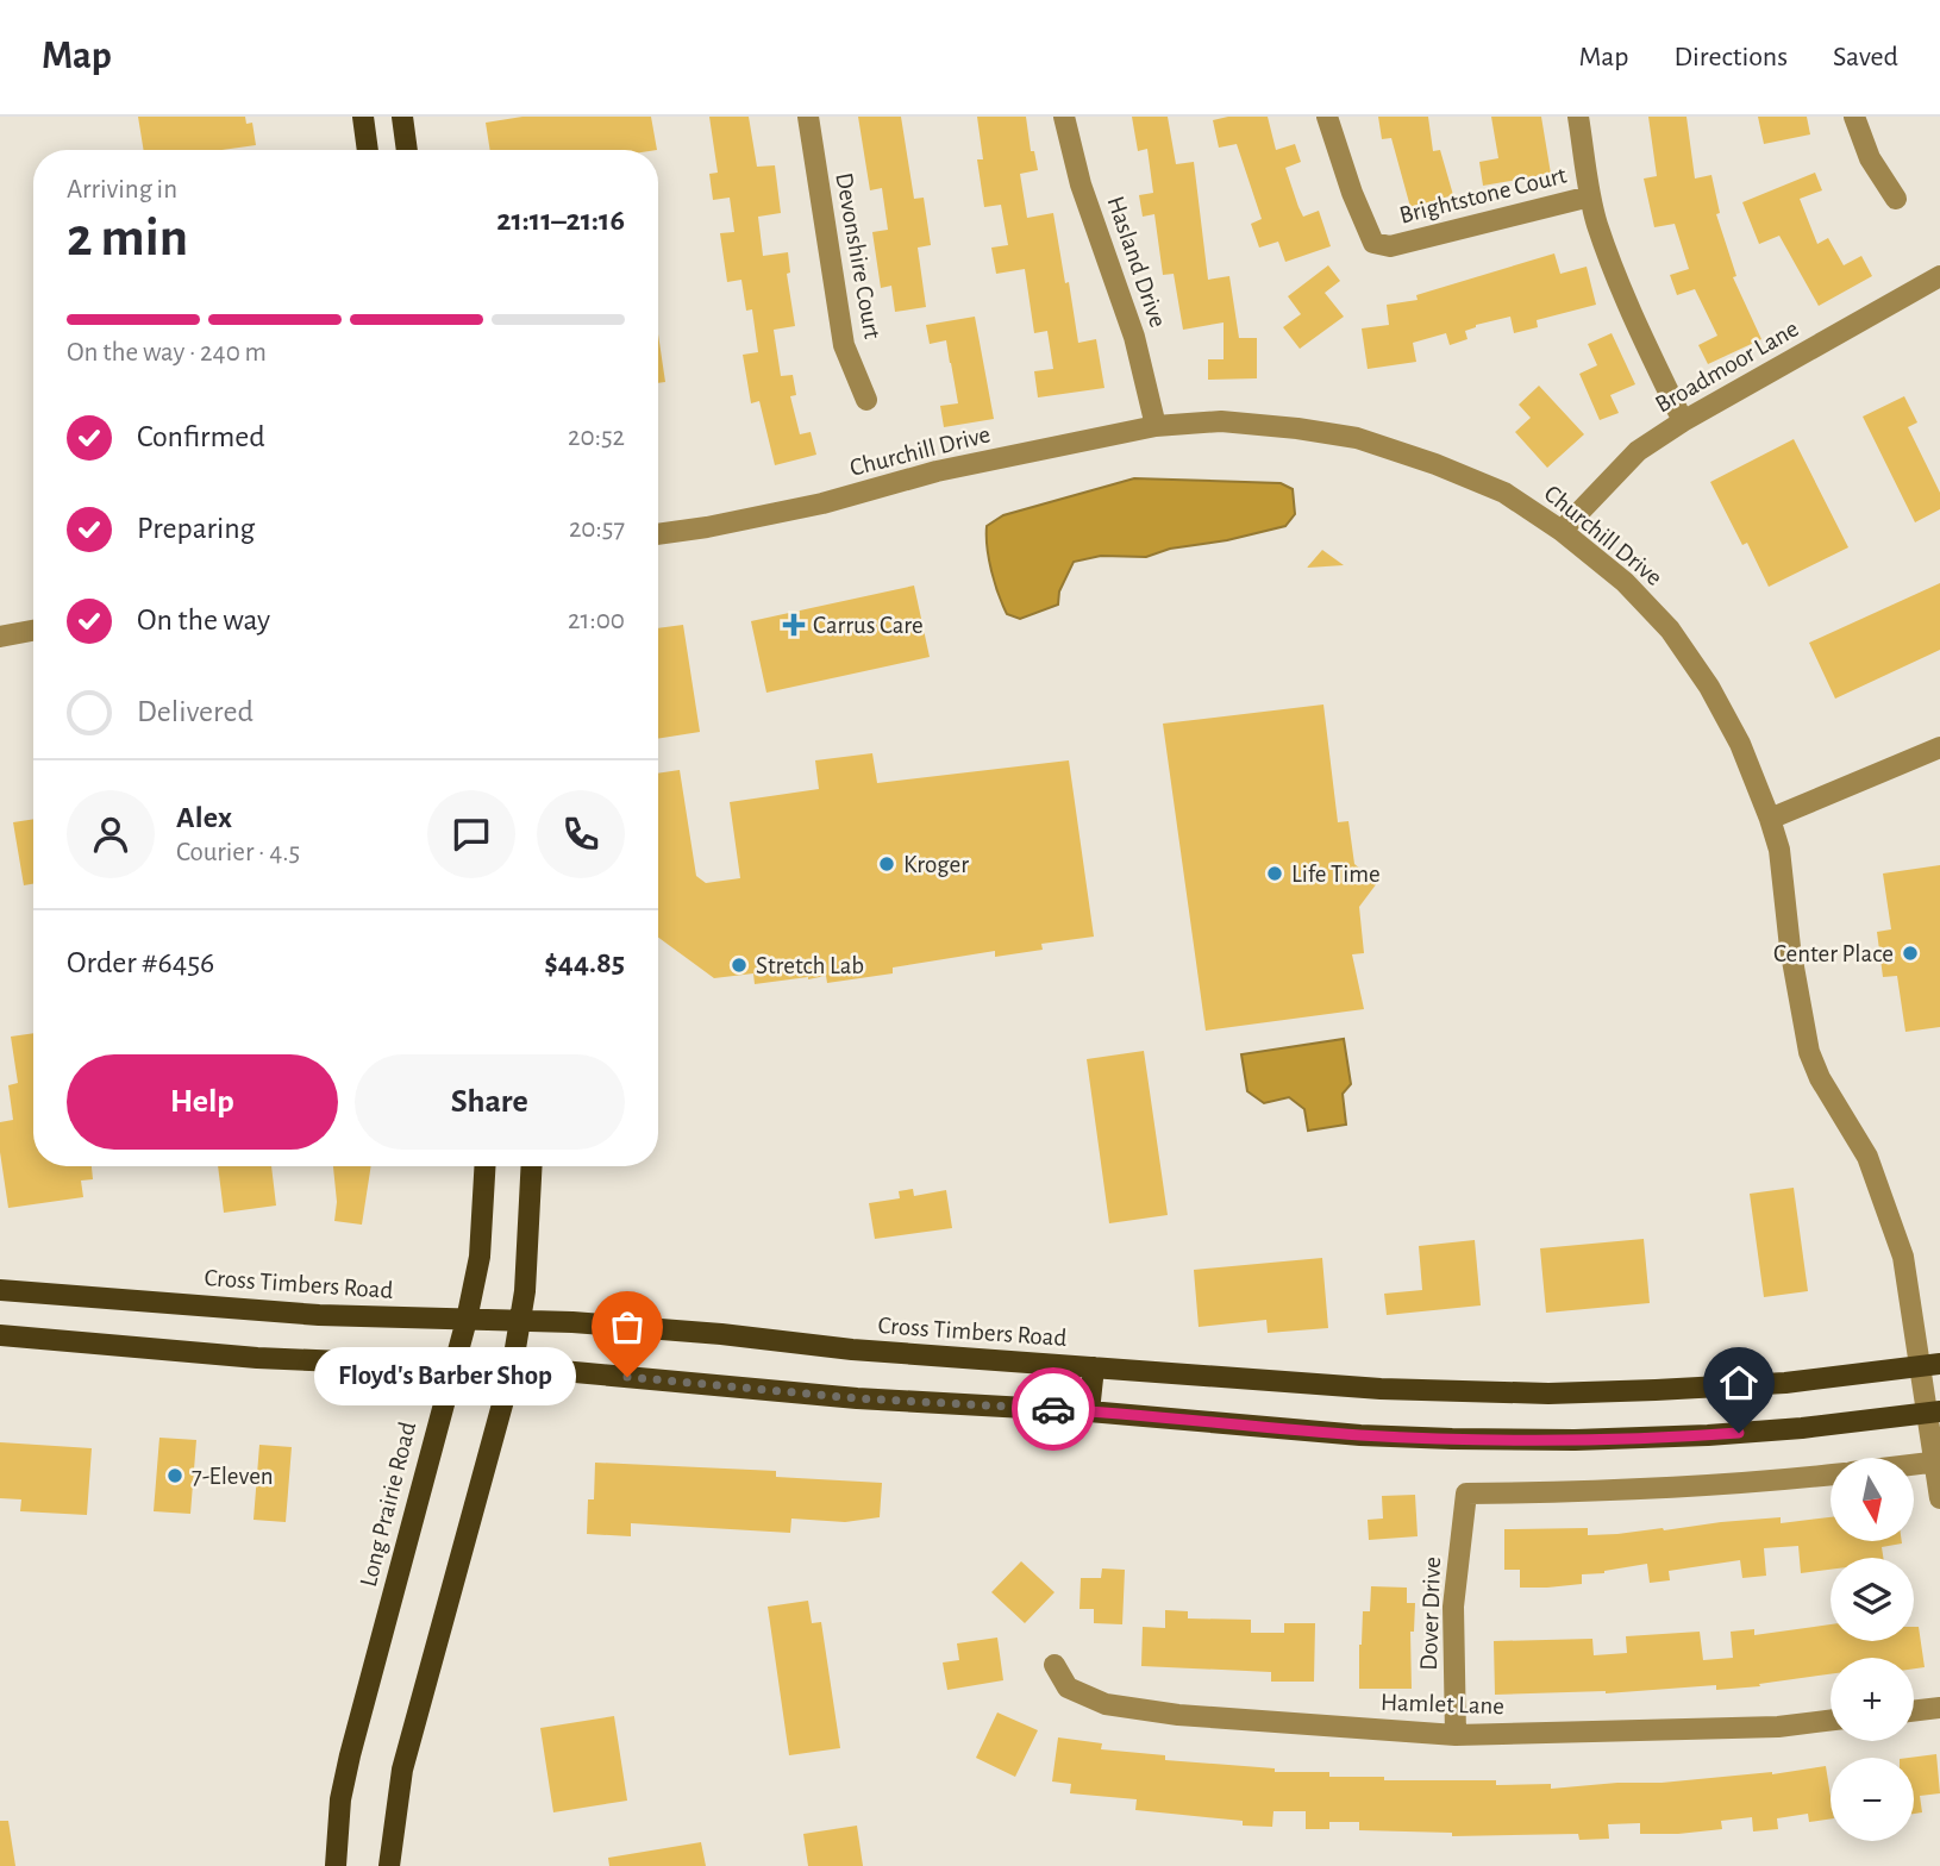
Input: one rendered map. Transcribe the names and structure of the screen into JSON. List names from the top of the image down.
{
  "streets": {
    "main road": ["Cross Timbers Road", "Long Prairie Road"],
    "street": [
      "Brightstone Court",
      "Devonshire Court",
      "Hasland Drive",
      "Broadmoor Lane",
      "Churchill Drive",
      "Dover Drive",
      "Hamlet Lane"
    ]
  },
  "crossings": [
    ["Hasland Drive", "Churchill Drive"],
    ["Broadmoor Lane", "Churchill Drive"],
    ["Churchill Drive", "Cross Timbers Road"],
    ["Cross Timbers Road", "Long Prairie Road"],
    ["Dover Drive", "Hamlet Lane"]
  ],
  "places": {
    "health": ["Carrus Care"],
    "other": [
      "Kroger",
      "Life Time",
      "Center Place",
      "Stretch Lab",
      "Floyd's Barber Shop",
      "7-Eleven"
    ]
  },
  "north": "bottom",
  "page": {
    "header": "Map",
    "nav": ["Map", "Directions", "Saved"],
    "heading": ["2 min", "Arriving in", "21:11–21:16"],
    "panel": [
      "Alex",
      "Courier · 4.5",
      "Order #6456",
      "$44.85"
    ],
    "bar": "On the way · 240 m",
    "list": [
      ["Confirmed", "20:52"],
      ["Preparing", "20:57"],
      ["On the way", "21:00"],
      "Delivered"
    ],
    "buttons": ["Help", "Share"],
    "bubble": "Floyd's Barber Shop",
    "map_buttons": ["+", "−"]
  }
}
